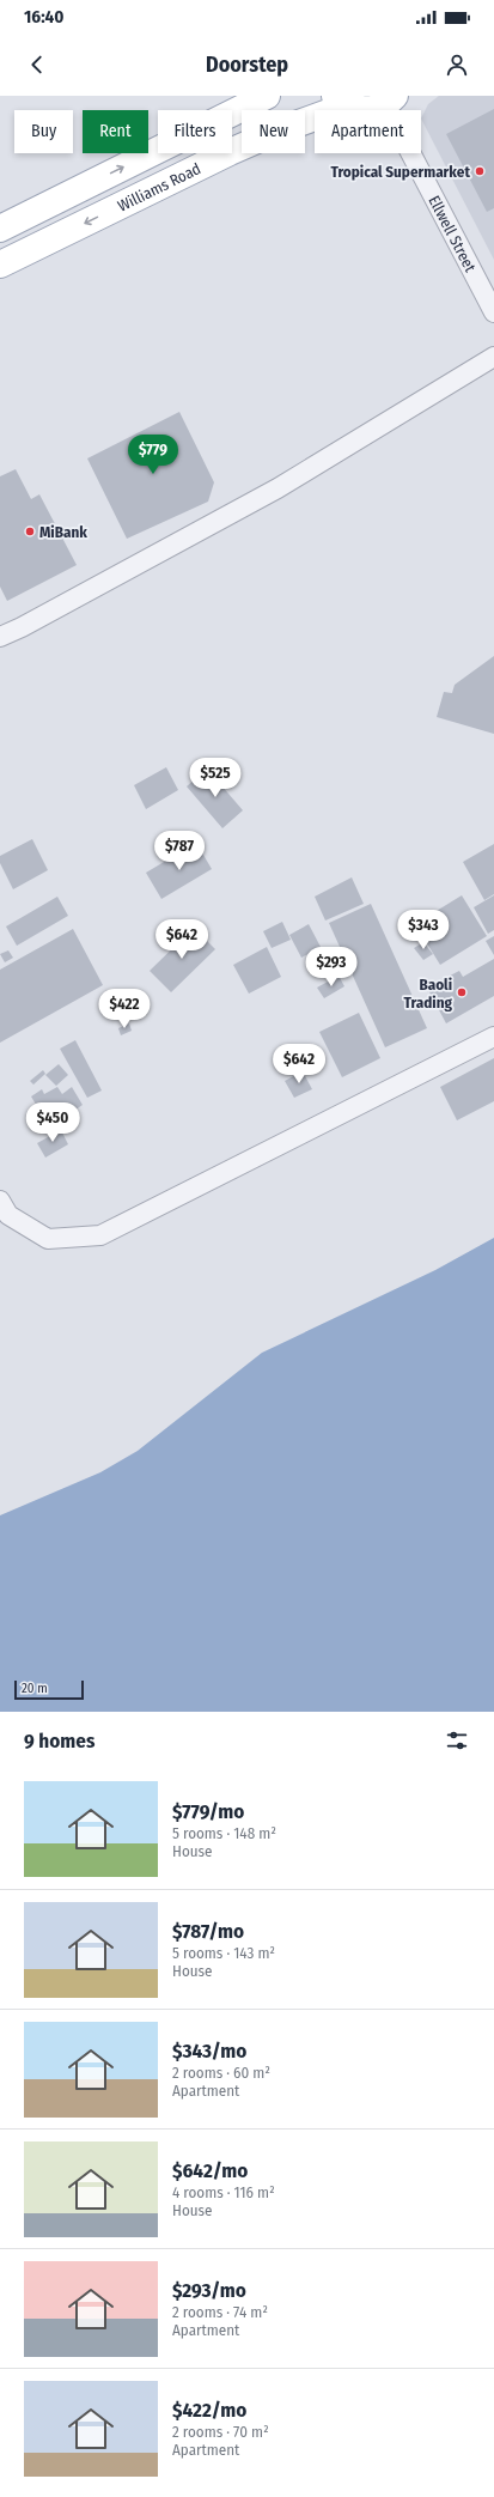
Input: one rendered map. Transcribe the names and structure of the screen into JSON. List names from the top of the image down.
{
  "streets": {
    "main road": ["Williams Road"],
    "street": ["Ellwell Street"]
  },
  "crossings": [
    ["Williams Road", "Ellwell Street"]
  ],
  "places": ["Tropical Supermarket", "MiBank", "Baoli Trading"],
  "scale_bar": "20 m",
  "page": {
    "status": "16:40",
    "header": "Doorstep",
    "chip": [
      "Buy",
      "Rent",
      "Filters",
      "New",
      "Apartment"
    ],
    "price": [
      "$779",
      "$525",
      "$787",
      "$343",
      "$642",
      "$293",
      "$422",
      "$642",
      "$450"
    ],
    "scale": "20 m",
    "heading": "9 homes",
    "list": [
      {
        "name": "$779/mo",
        "note": "5 rooms · 148 m² · House"
      },
      {
        "name": "$787/mo",
        "note": "5 rooms · 143 m² · House"
      },
      {
        "name": "$343/mo",
        "note": "2 rooms · 60 m² · Apartment"
      },
      {
        "name": "$642/mo",
        "note": "4 rooms · 116 m² · House"
      },
      {
        "name": "$293/mo",
        "note": "2 rooms · 74 m² · Apartment"
      },
      {
        "name": "$422/mo",
        "note": "2 rooms · 70 m² · Apartment"
      }
    ]
  }
}
